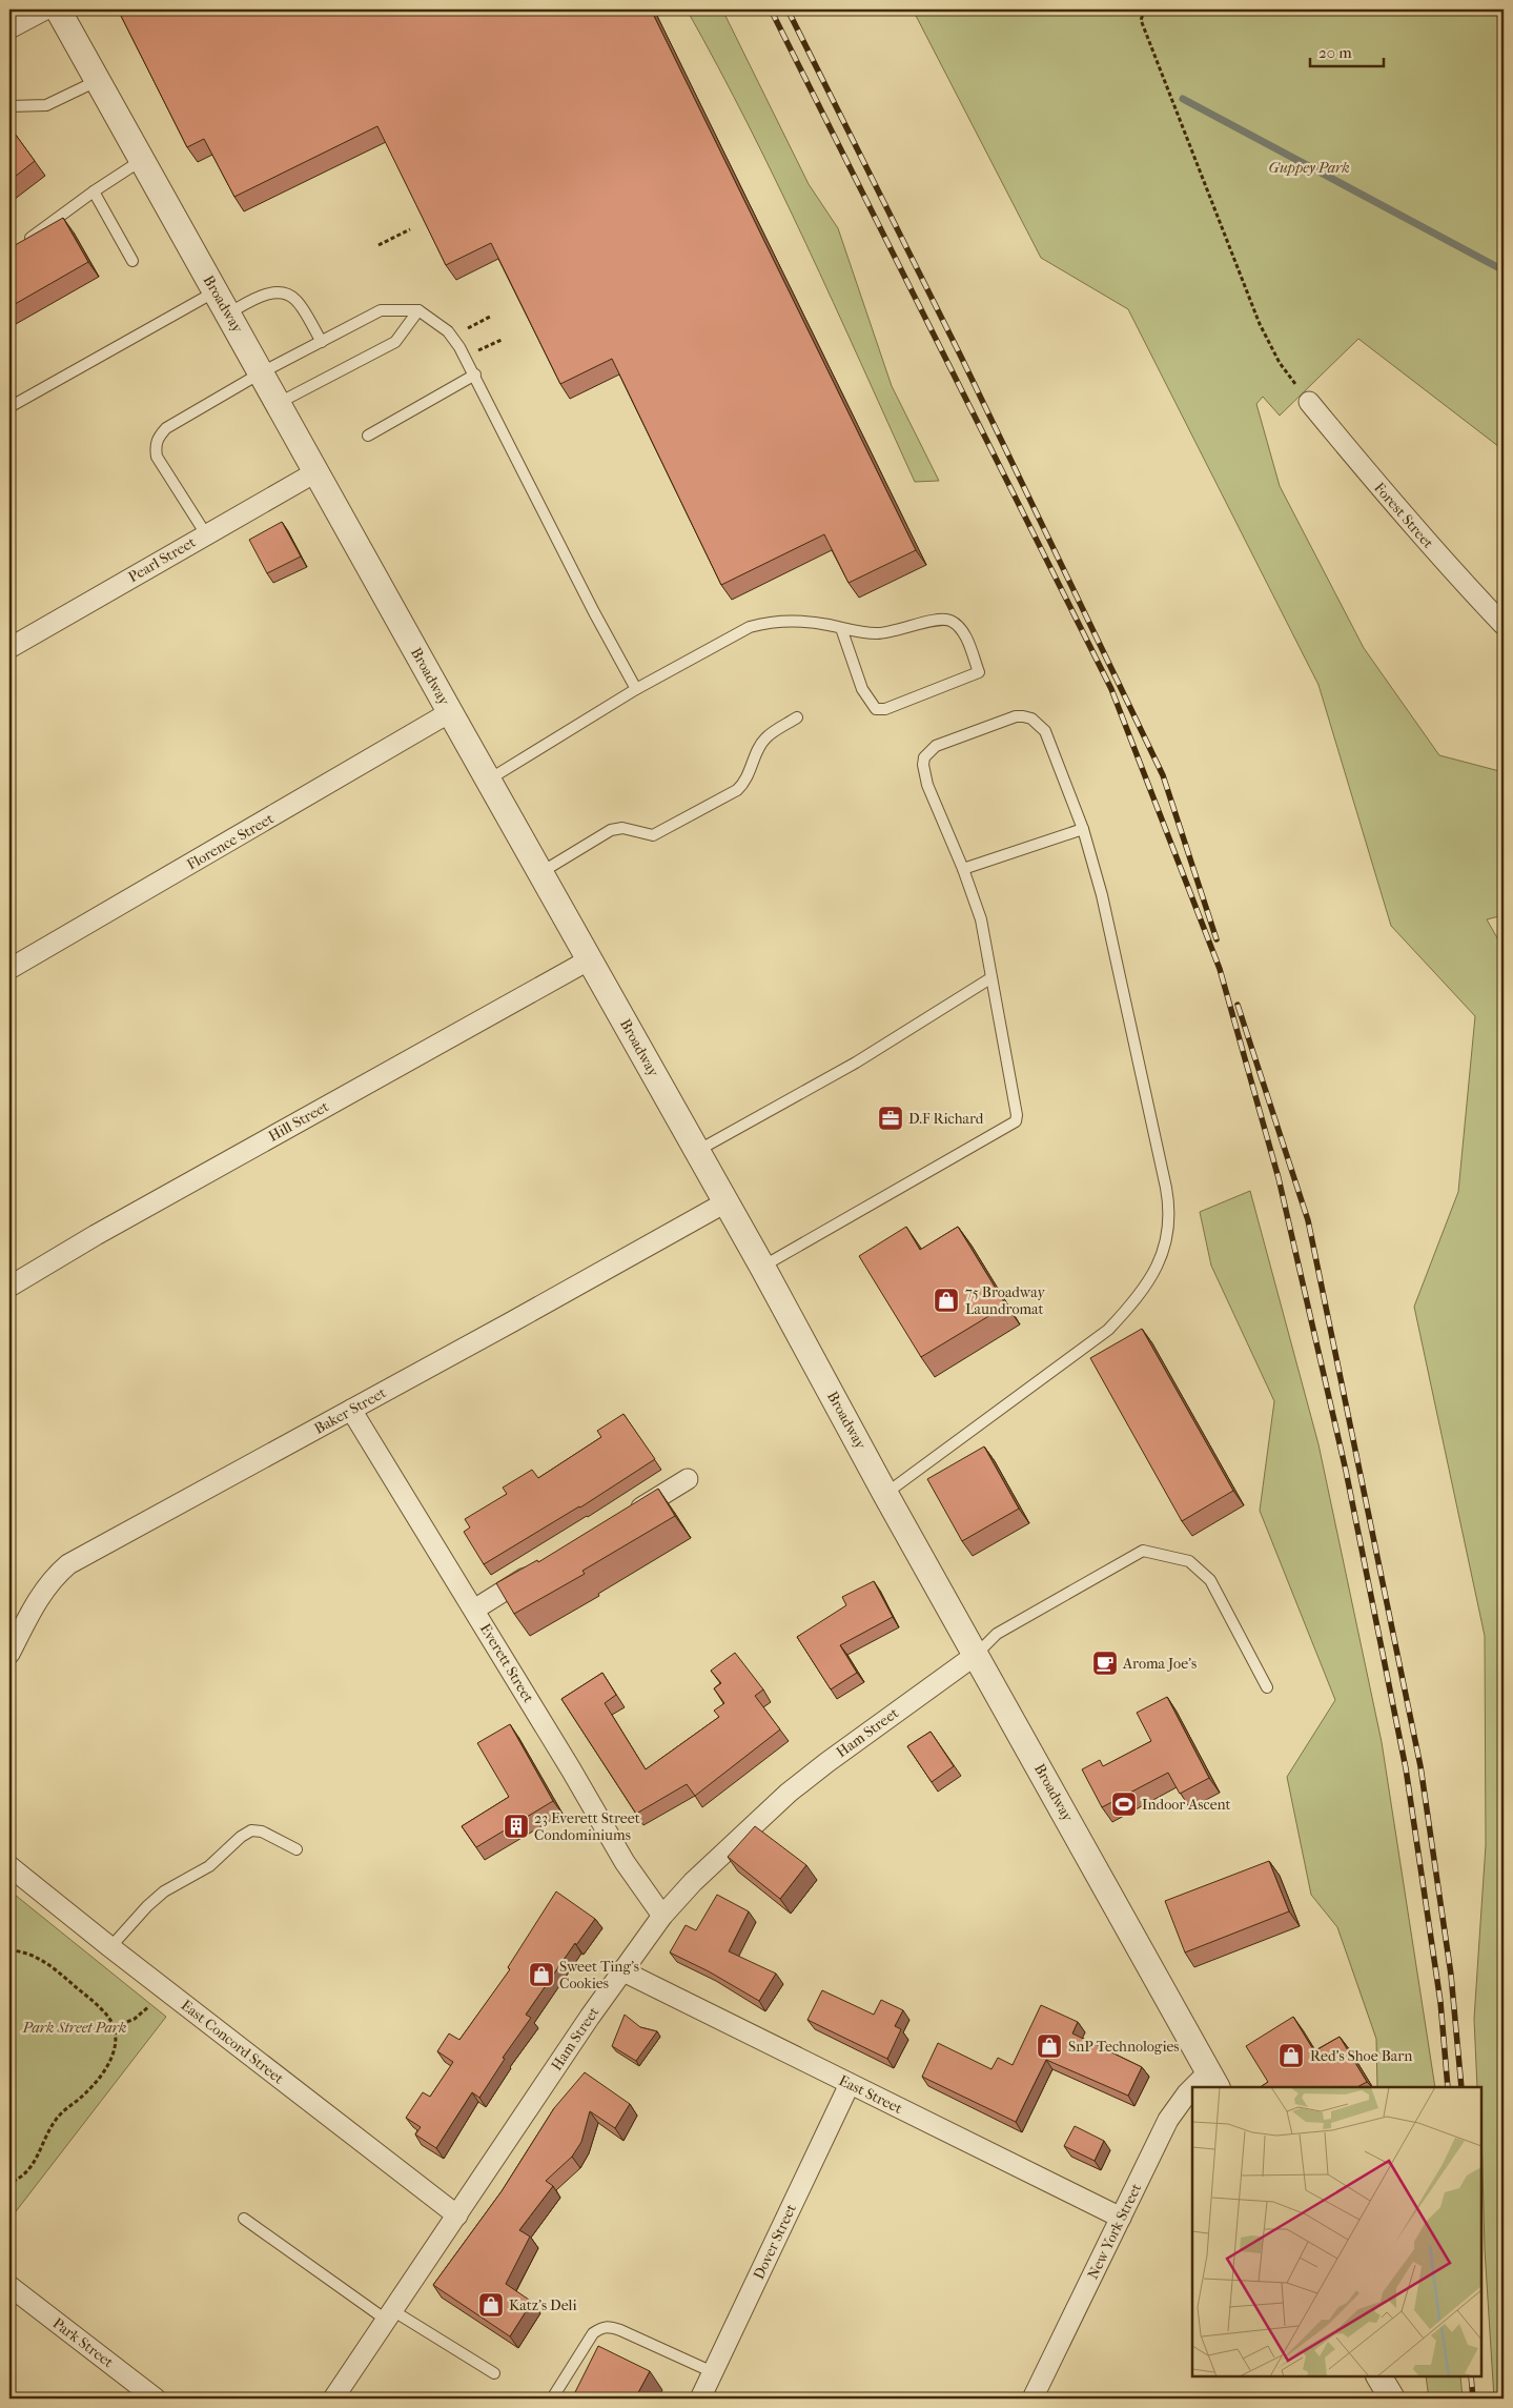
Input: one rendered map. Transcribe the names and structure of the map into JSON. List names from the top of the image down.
{
  "streets": {
    "street": [
      "Broadway",
      "Forest Street",
      "Pearl Street",
      "Florence Street",
      "Hill Street",
      "Baker Street",
      "Everett Street",
      "Ham Street",
      "East Concord Street",
      "East Street",
      "New York Street",
      "Dover Street",
      "Park Street"
    ]
  },
  "crossings": [
    ["Broadway", "Pearl Street"],
    ["Broadway", "Florence Street"],
    ["Broadway", "Hill Street"],
    ["Broadway", "Baker Street"],
    ["Broadway", "Ham Street"],
    ["Broadway", "New York Street"],
    ["Baker Street", "Everett Street"],
    ["Everett Street", "Ham Street"],
    ["Ham Street", "East Concord Street"],
    ["Ham Street", "East Street"],
    ["East Street", "New York Street"],
    ["East Street", "Dover Street"]
  ],
  "parks": ["Guppey Park", "Park Street Park"],
  "places": {
    "office": ["D.F Richard"],
    "shop": [
      "75 Broadway Laundromat",
      "Sweet Ting's Cookies",
      "SnP Technologies",
      "Red's Shoe Barn",
      "Katz's Deli"
    ],
    "cafe": ["Aroma Joe's"],
    "sports": ["Indoor Ascent"],
    "building": ["23 Everett Street Condominiums"]
  },
  "scale_bar": "20 m"
}
